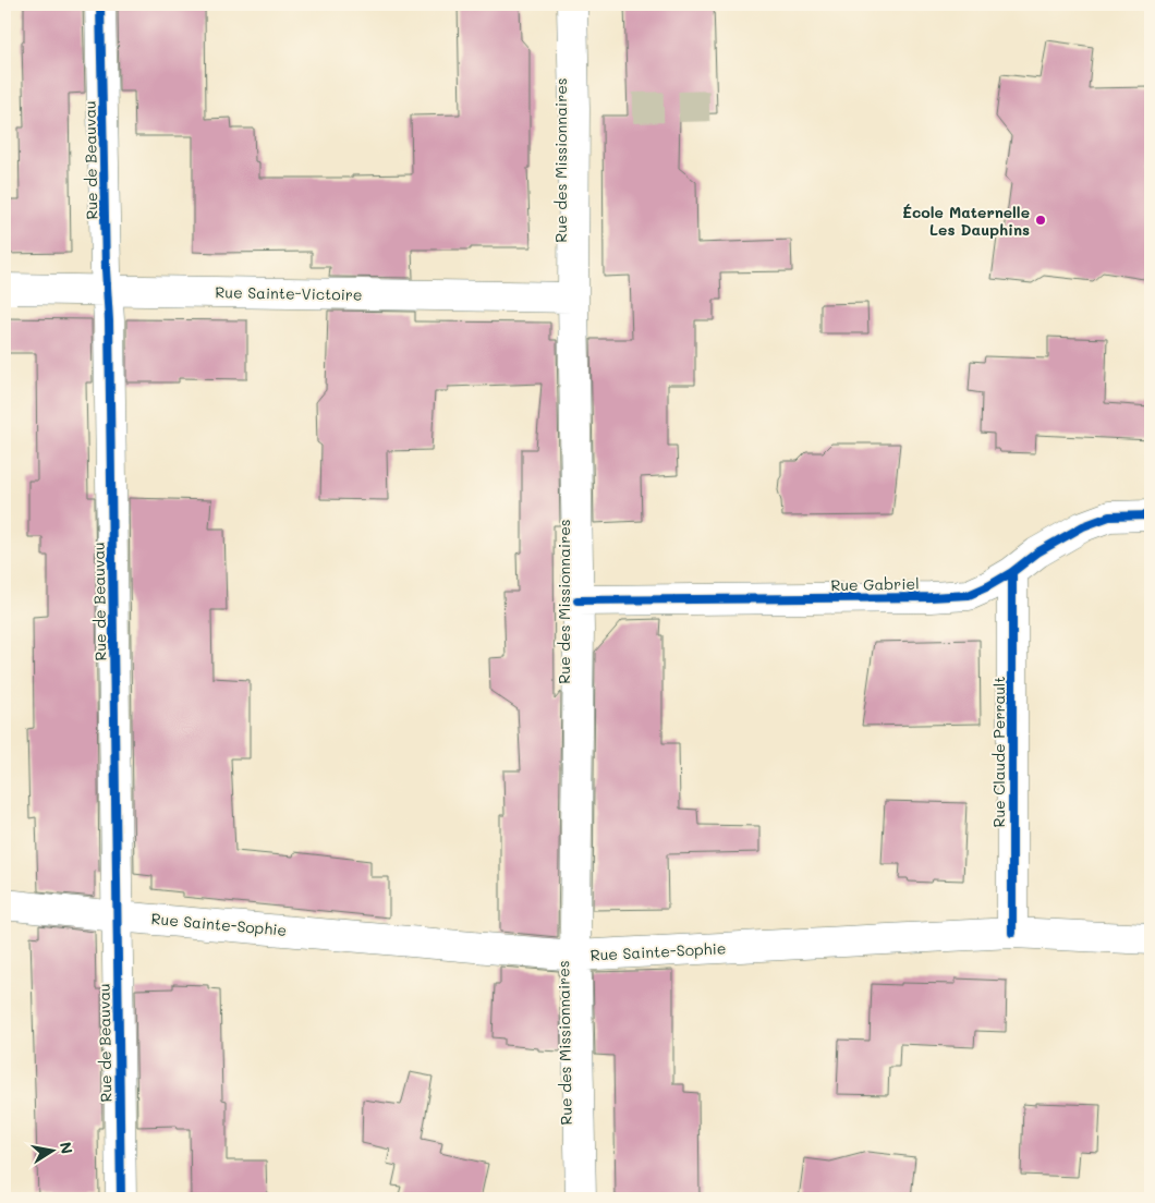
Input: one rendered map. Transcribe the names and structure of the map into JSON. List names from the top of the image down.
{
  "streets": {
    "street": [
      "Rue de Beauvau",
      "Rue des Missionnaires",
      "Rue Sainte-Victoire",
      "Rue Gabriel",
      "Rue Claude Perrault",
      "Rue Sainte-Sophie"
    ]
  },
  "crossings": [
    ["Rue de Beauvau", "Rue Sainte-Victoire"],
    ["Rue de Beauvau", "Rue Sainte-Sophie"],
    ["Rue des Missionnaires", "Rue Sainte-Victoire"],
    ["Rue des Missionnaires", "Rue Gabriel"],
    ["Rue des Missionnaires", "Rue Sainte-Sophie"],
    ["Rue Gabriel", "Rue Claude Perrault"],
    ["Rue Claude Perrault", "Rue Sainte-Sophie"]
  ],
  "places": ["École Maternelle Les Dauphins"],
  "north": "right"
}
